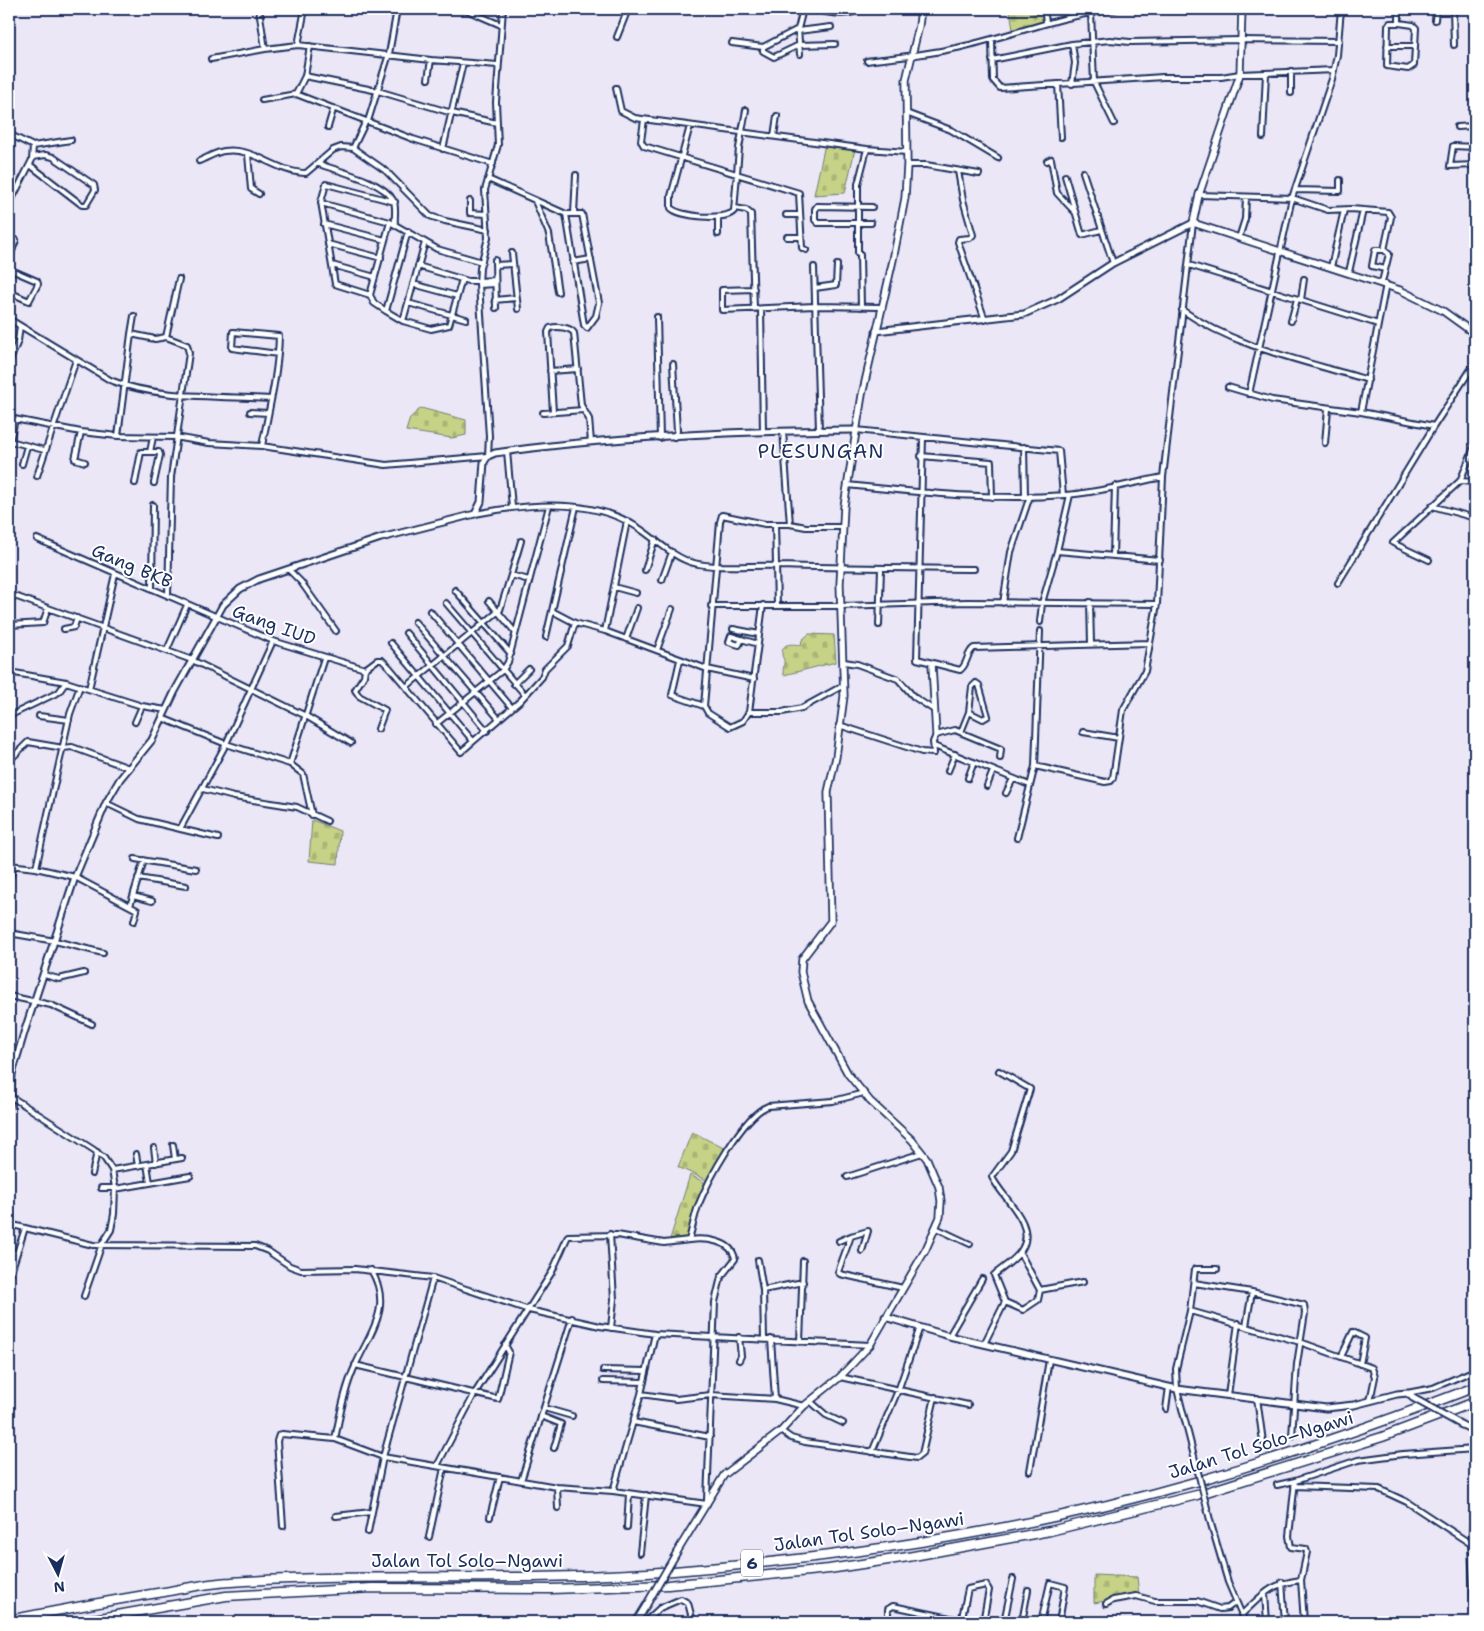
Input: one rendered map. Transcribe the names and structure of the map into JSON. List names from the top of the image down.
{
  "streets": {
    "highway": ["Jalan Tol Solo–Ngawi", "6"],
    "street": ["Gang BKB", "Gang IUD"]
  },
  "crossings": [
    ["Gang BKB", "Gang IUD"]
  ],
  "districts": ["PLESUNGAN"],
  "north": "bottom"
}
